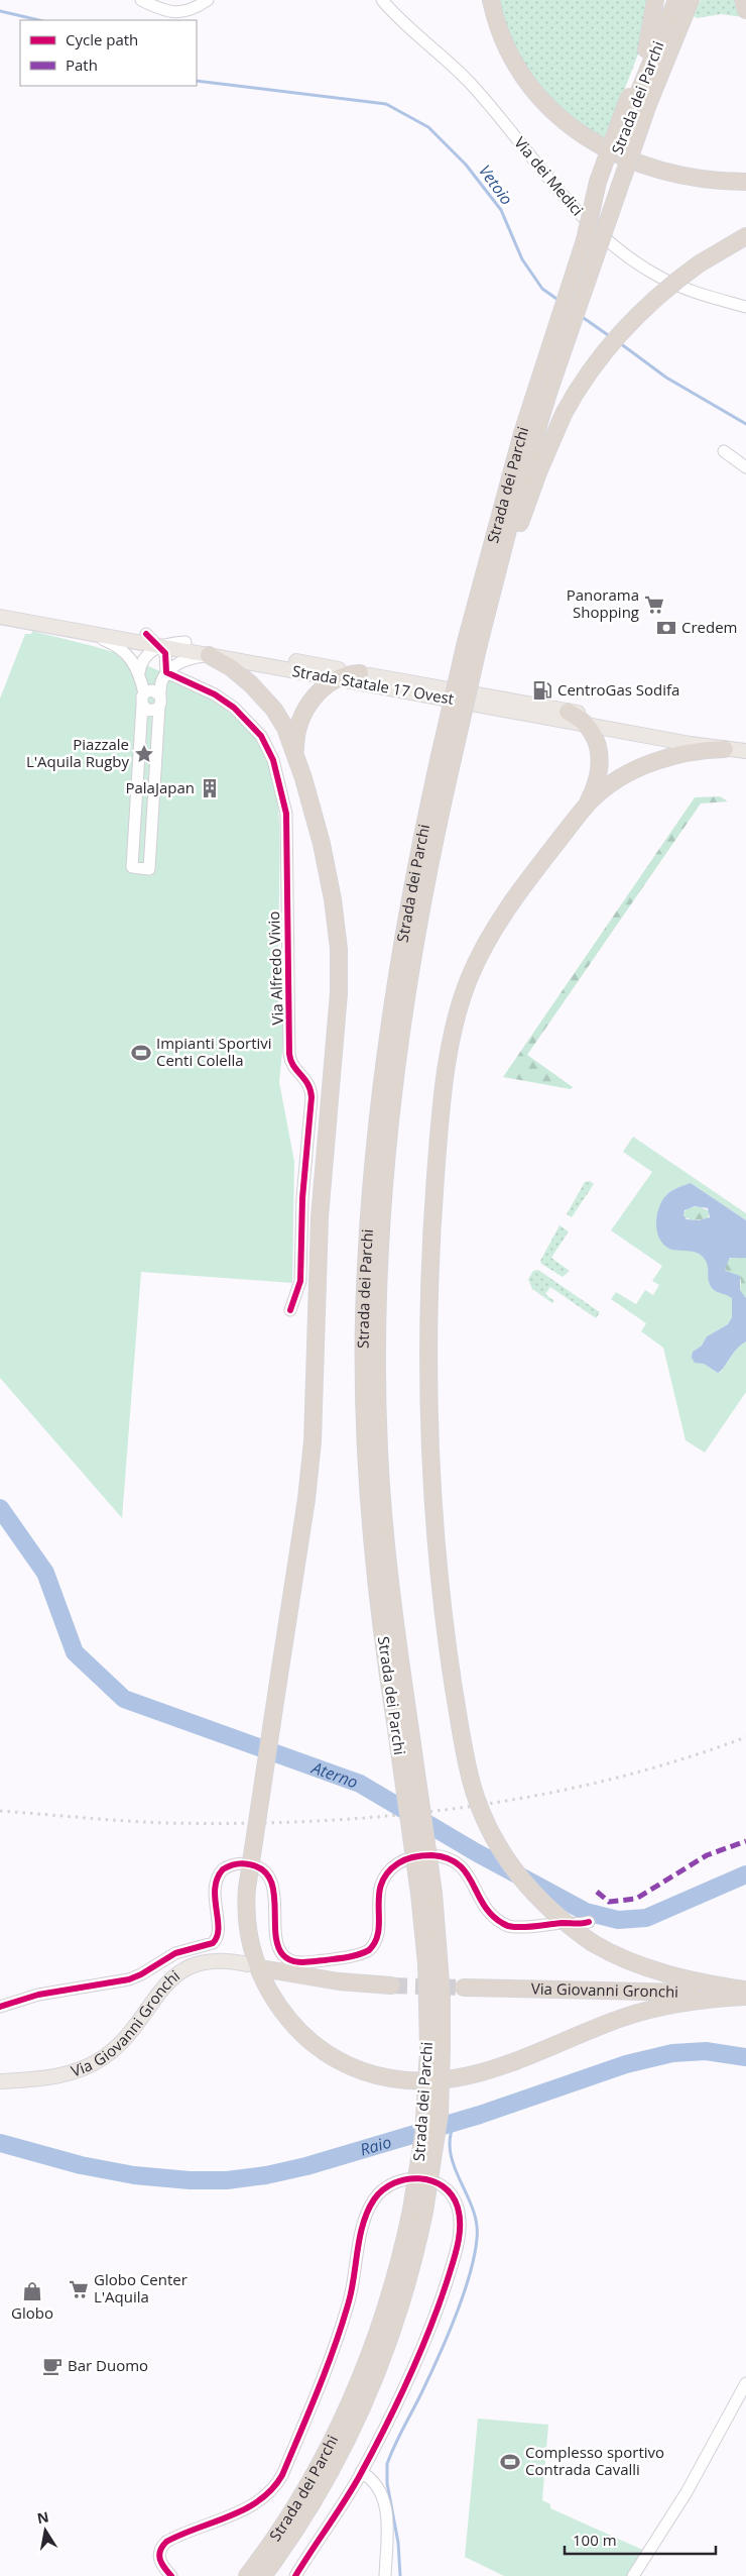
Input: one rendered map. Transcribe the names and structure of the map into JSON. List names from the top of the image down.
{
  "streets": {
    "highway": ["Strada dei Parchi", "Via Giovanni Gronchi"],
    "main road": ["Strada Statale 17 Ovest"],
    "street": ["Via dei Medici", "Via Alfredo Vivio"]
  },
  "water": ["Vetoio", "Aterno", "Raio"],
  "places": {
    "supermarket": ["Panorama Shopping", "Globo Center L'Aquila"],
    "bank": ["Credem"],
    "fuel station": ["CentroGas Sodifa"],
    "place": ["Piazzale L'Aquila Rugby"],
    "building": ["PalaJapan"],
    "sports": ["Impianti Sportivi Centi Colella", "Complesso sportivo Contrada Cavalli"],
    "shop": ["Globo"],
    "cafe": ["Bar Duomo"]
  },
  "legend": ["Cycle path", "Path"],
  "scale_bar": "100 m",
  "north": "top"
}
